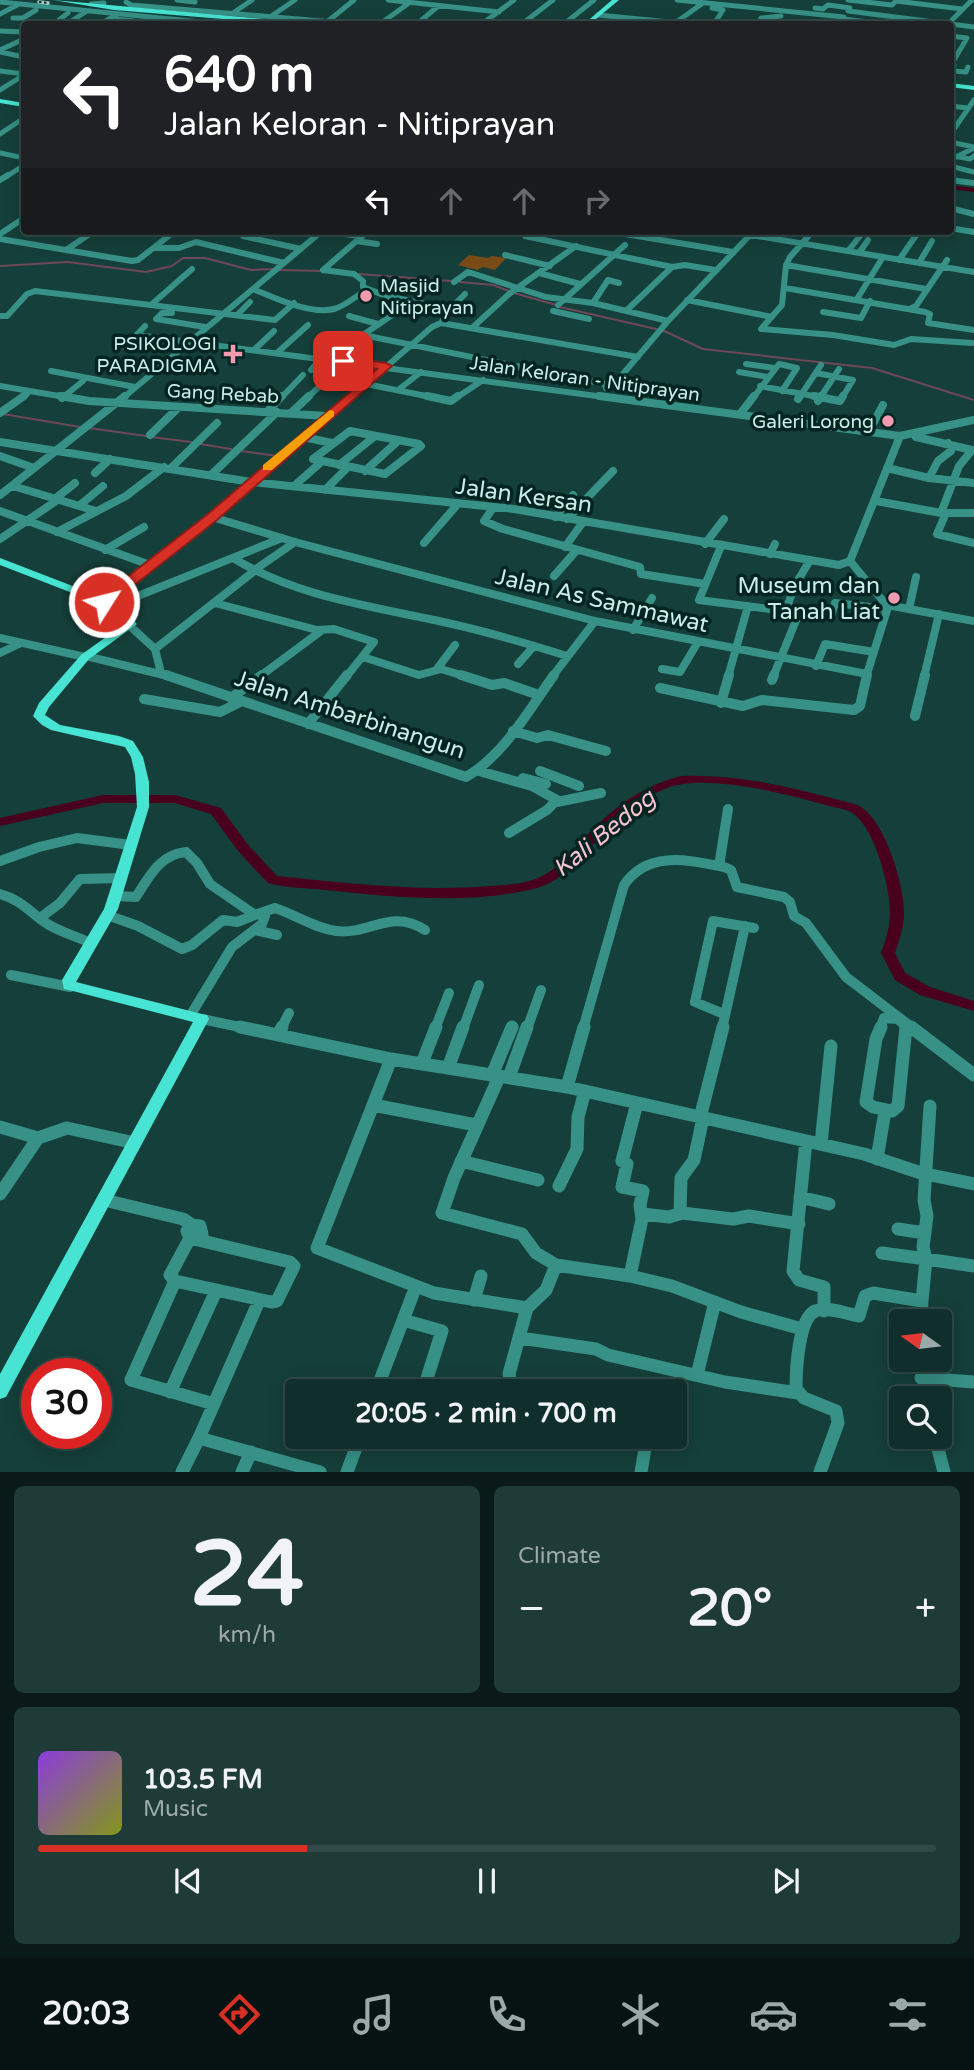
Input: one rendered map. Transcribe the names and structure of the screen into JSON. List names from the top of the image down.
{
  "streets": {
    "street": [
      "Jalan Keloran - Nitiprayan",
      "Gang Rebab",
      "Jalan Kersan",
      "Jalan As Sammawat",
      "Jalan Ambarbinangun"
    ]
  },
  "crossings": [
    ["Jalan As Sammawat", "Jalan Ambarbinangun"]
  ],
  "water": ["Kali Bedog"],
  "places": {
    "other": ["Masjid Nitiprayan", "Galeri Lorong", "Museum dan Tanah Liat"],
    "health": ["PSIKOLOGI PARADIGMA"]
  },
  "north": "left",
  "page": {
    "turn": ["640 m", "Jalan Keloran - Nitiprayan"],
    "limit": "30",
    "trip": "20:05 · 2 min · 700 m",
    "tile": [
      ["24", "km/h"],
      "Climate"
    ],
    "heat": ["−", "20°", "+"],
    "song": ["103.5 FM", "Music"],
    "tabs": "20:03"
  }
}
